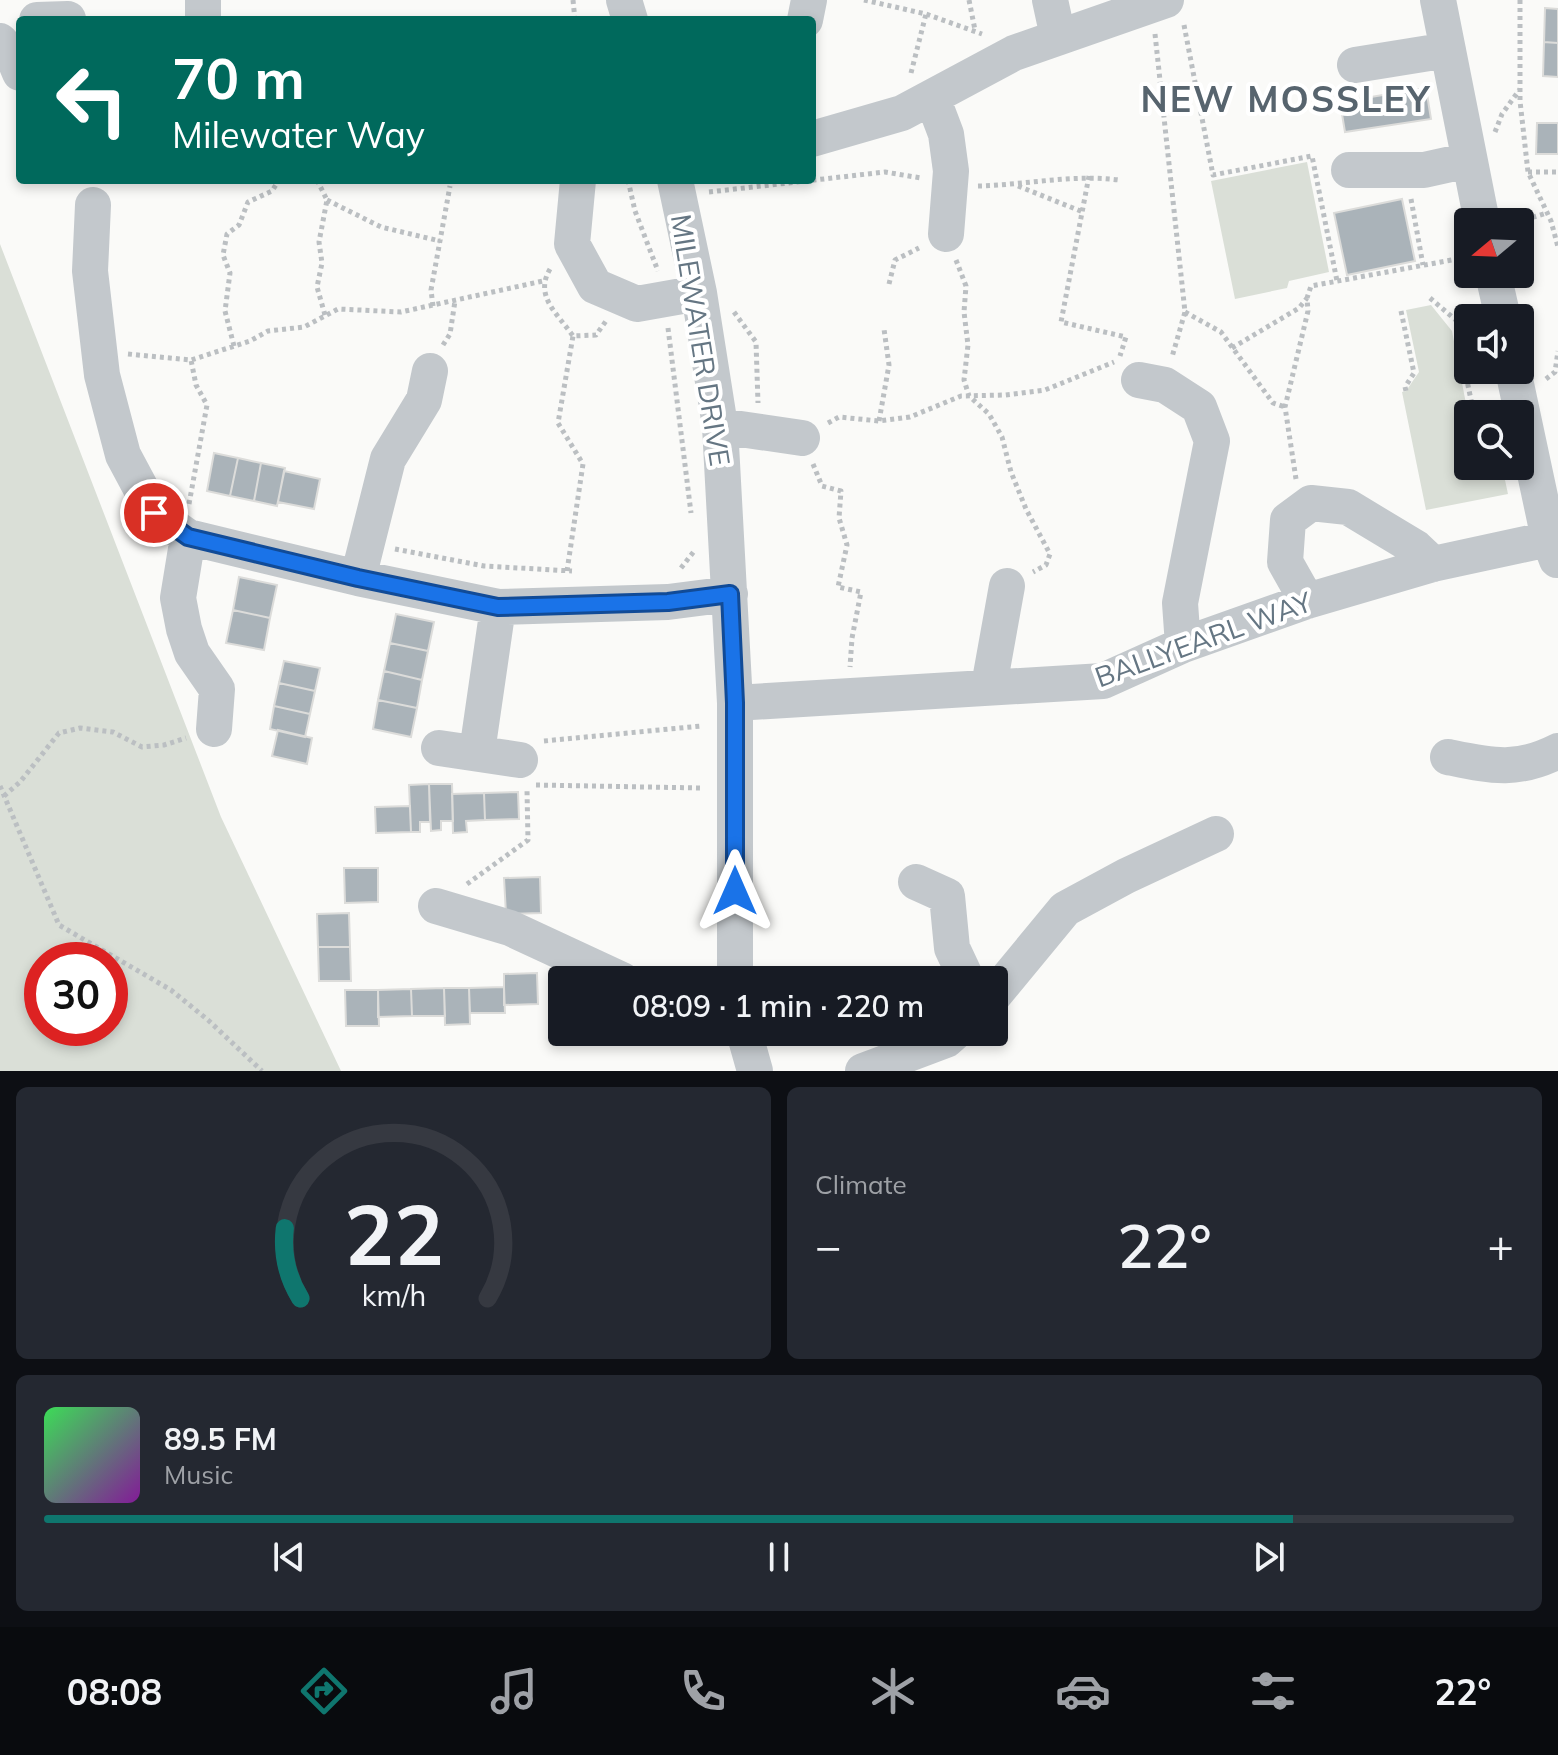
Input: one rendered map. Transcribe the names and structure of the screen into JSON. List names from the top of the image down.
{
  "streets": {
    "street": ["MILEWATER DRIVE", "BALLYEARL WAY"]
  },
  "crossings": [
    ["MILEWATER DRIVE", "BALLYEARL WAY"]
  ],
  "districts": ["NEW MOSSLEY"],
  "north": "left",
  "page": {
    "turn": ["70 m", "Milewater Way"],
    "limit": "30",
    "trip": "08:09 · 1 min · 220 m",
    "tile": "Climate",
    "heat": ["−", "22°", "+"],
    "song": ["89.5 FM", "Music"],
    "tabs": ["08:08", "22°"],
    "gauge": ["22", "km/h"]
  }
}
